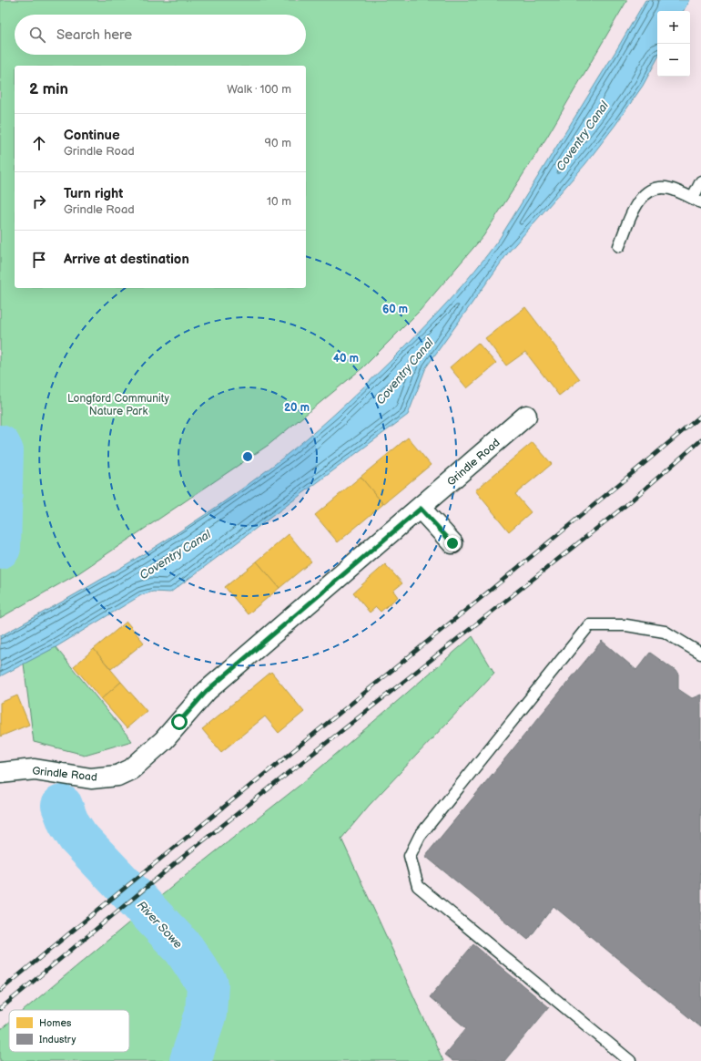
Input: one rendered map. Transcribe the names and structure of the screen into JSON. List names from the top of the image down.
{
  "streets": {
    "street": ["Grindle Road"]
  },
  "water": ["Coventry Canal", "River Sowe"],
  "parks": ["Longford Community Nature Park"],
  "legend": ["Homes", "Industry"],
  "page": {
    "map_buttons": ["+", "−"],
    "search": "Search here",
    "heading": ["2 min", "Walk · 100 m"],
    "list": [
      ["Continue", "Grindle Road", "90 m"],
      ["Turn right", "Grindle Road", "10 m"],
      "Arrive at destination"
    ]
  },
  "rings": ["60 m", "40 m", "20 m"]
}
